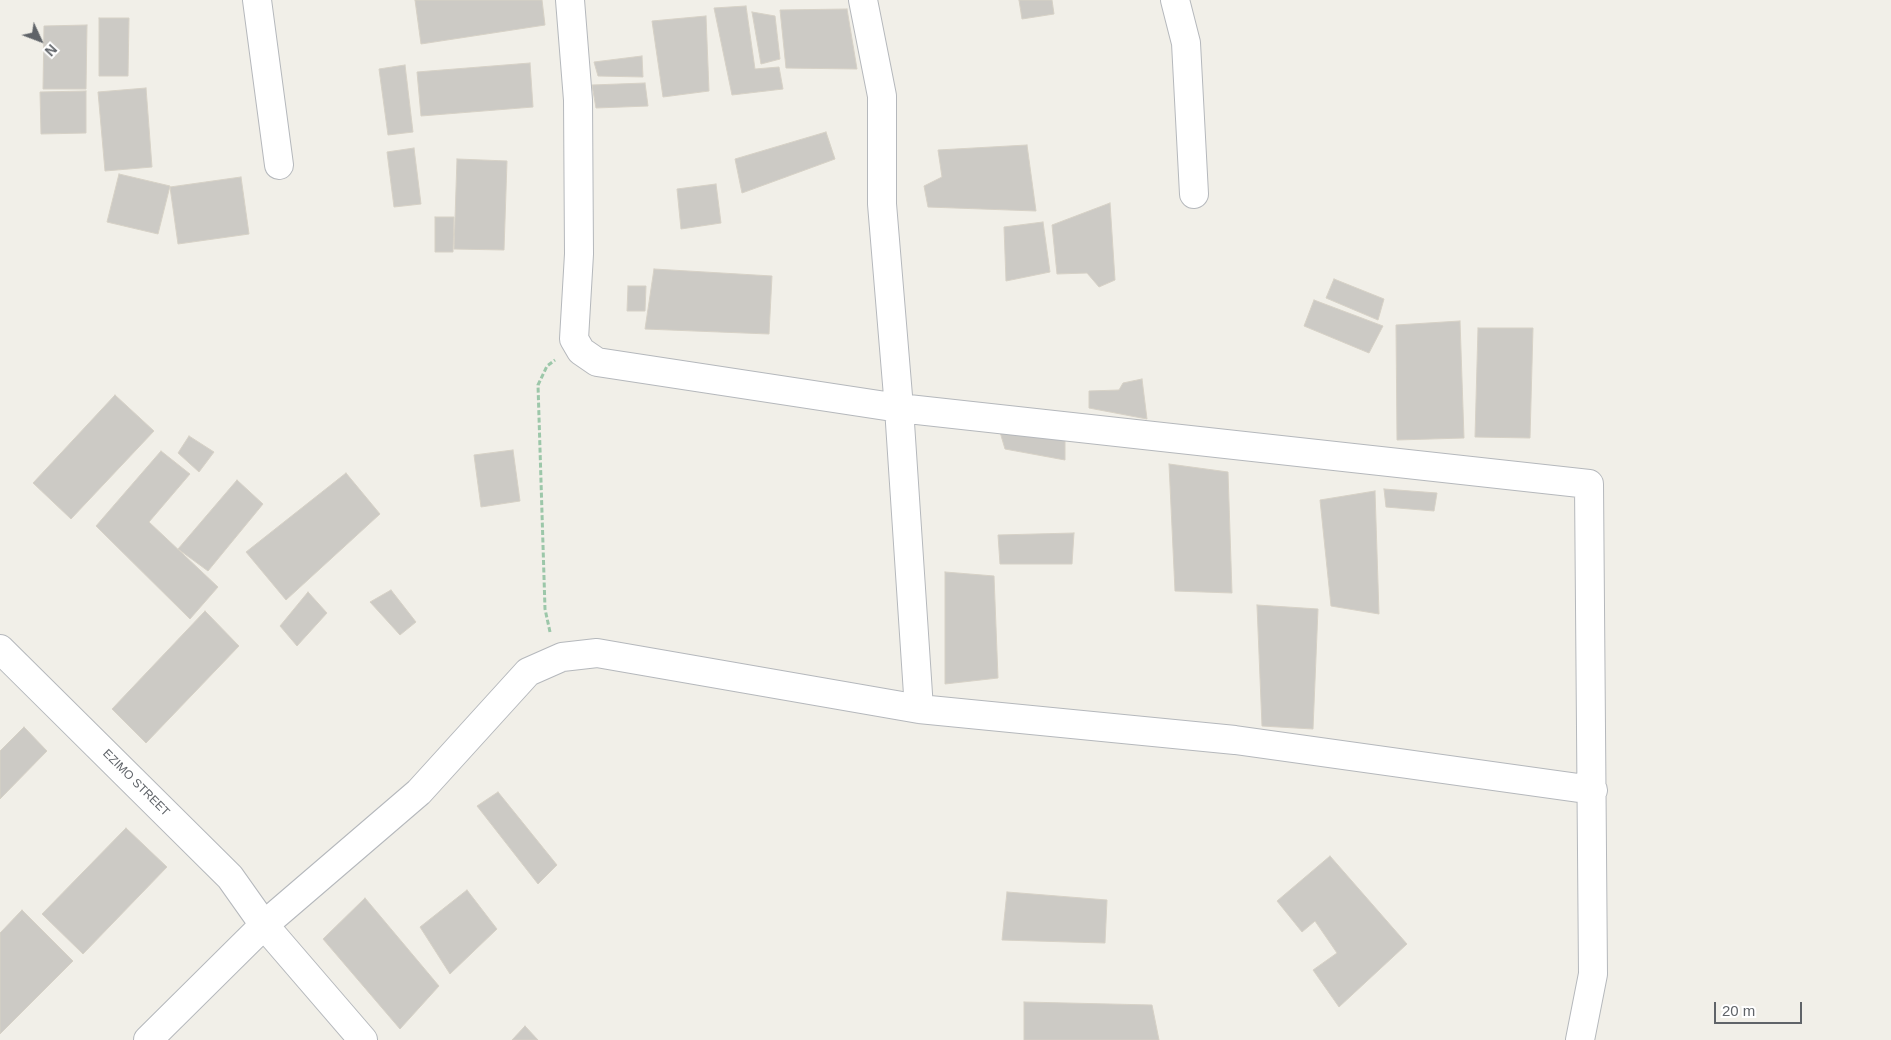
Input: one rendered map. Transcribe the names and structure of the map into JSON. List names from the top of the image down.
{
  "streets": {
    "street": ["EZIMO STREET"]
  },
  "scale_bar": "20 m",
  "north": "bottom right"
}
